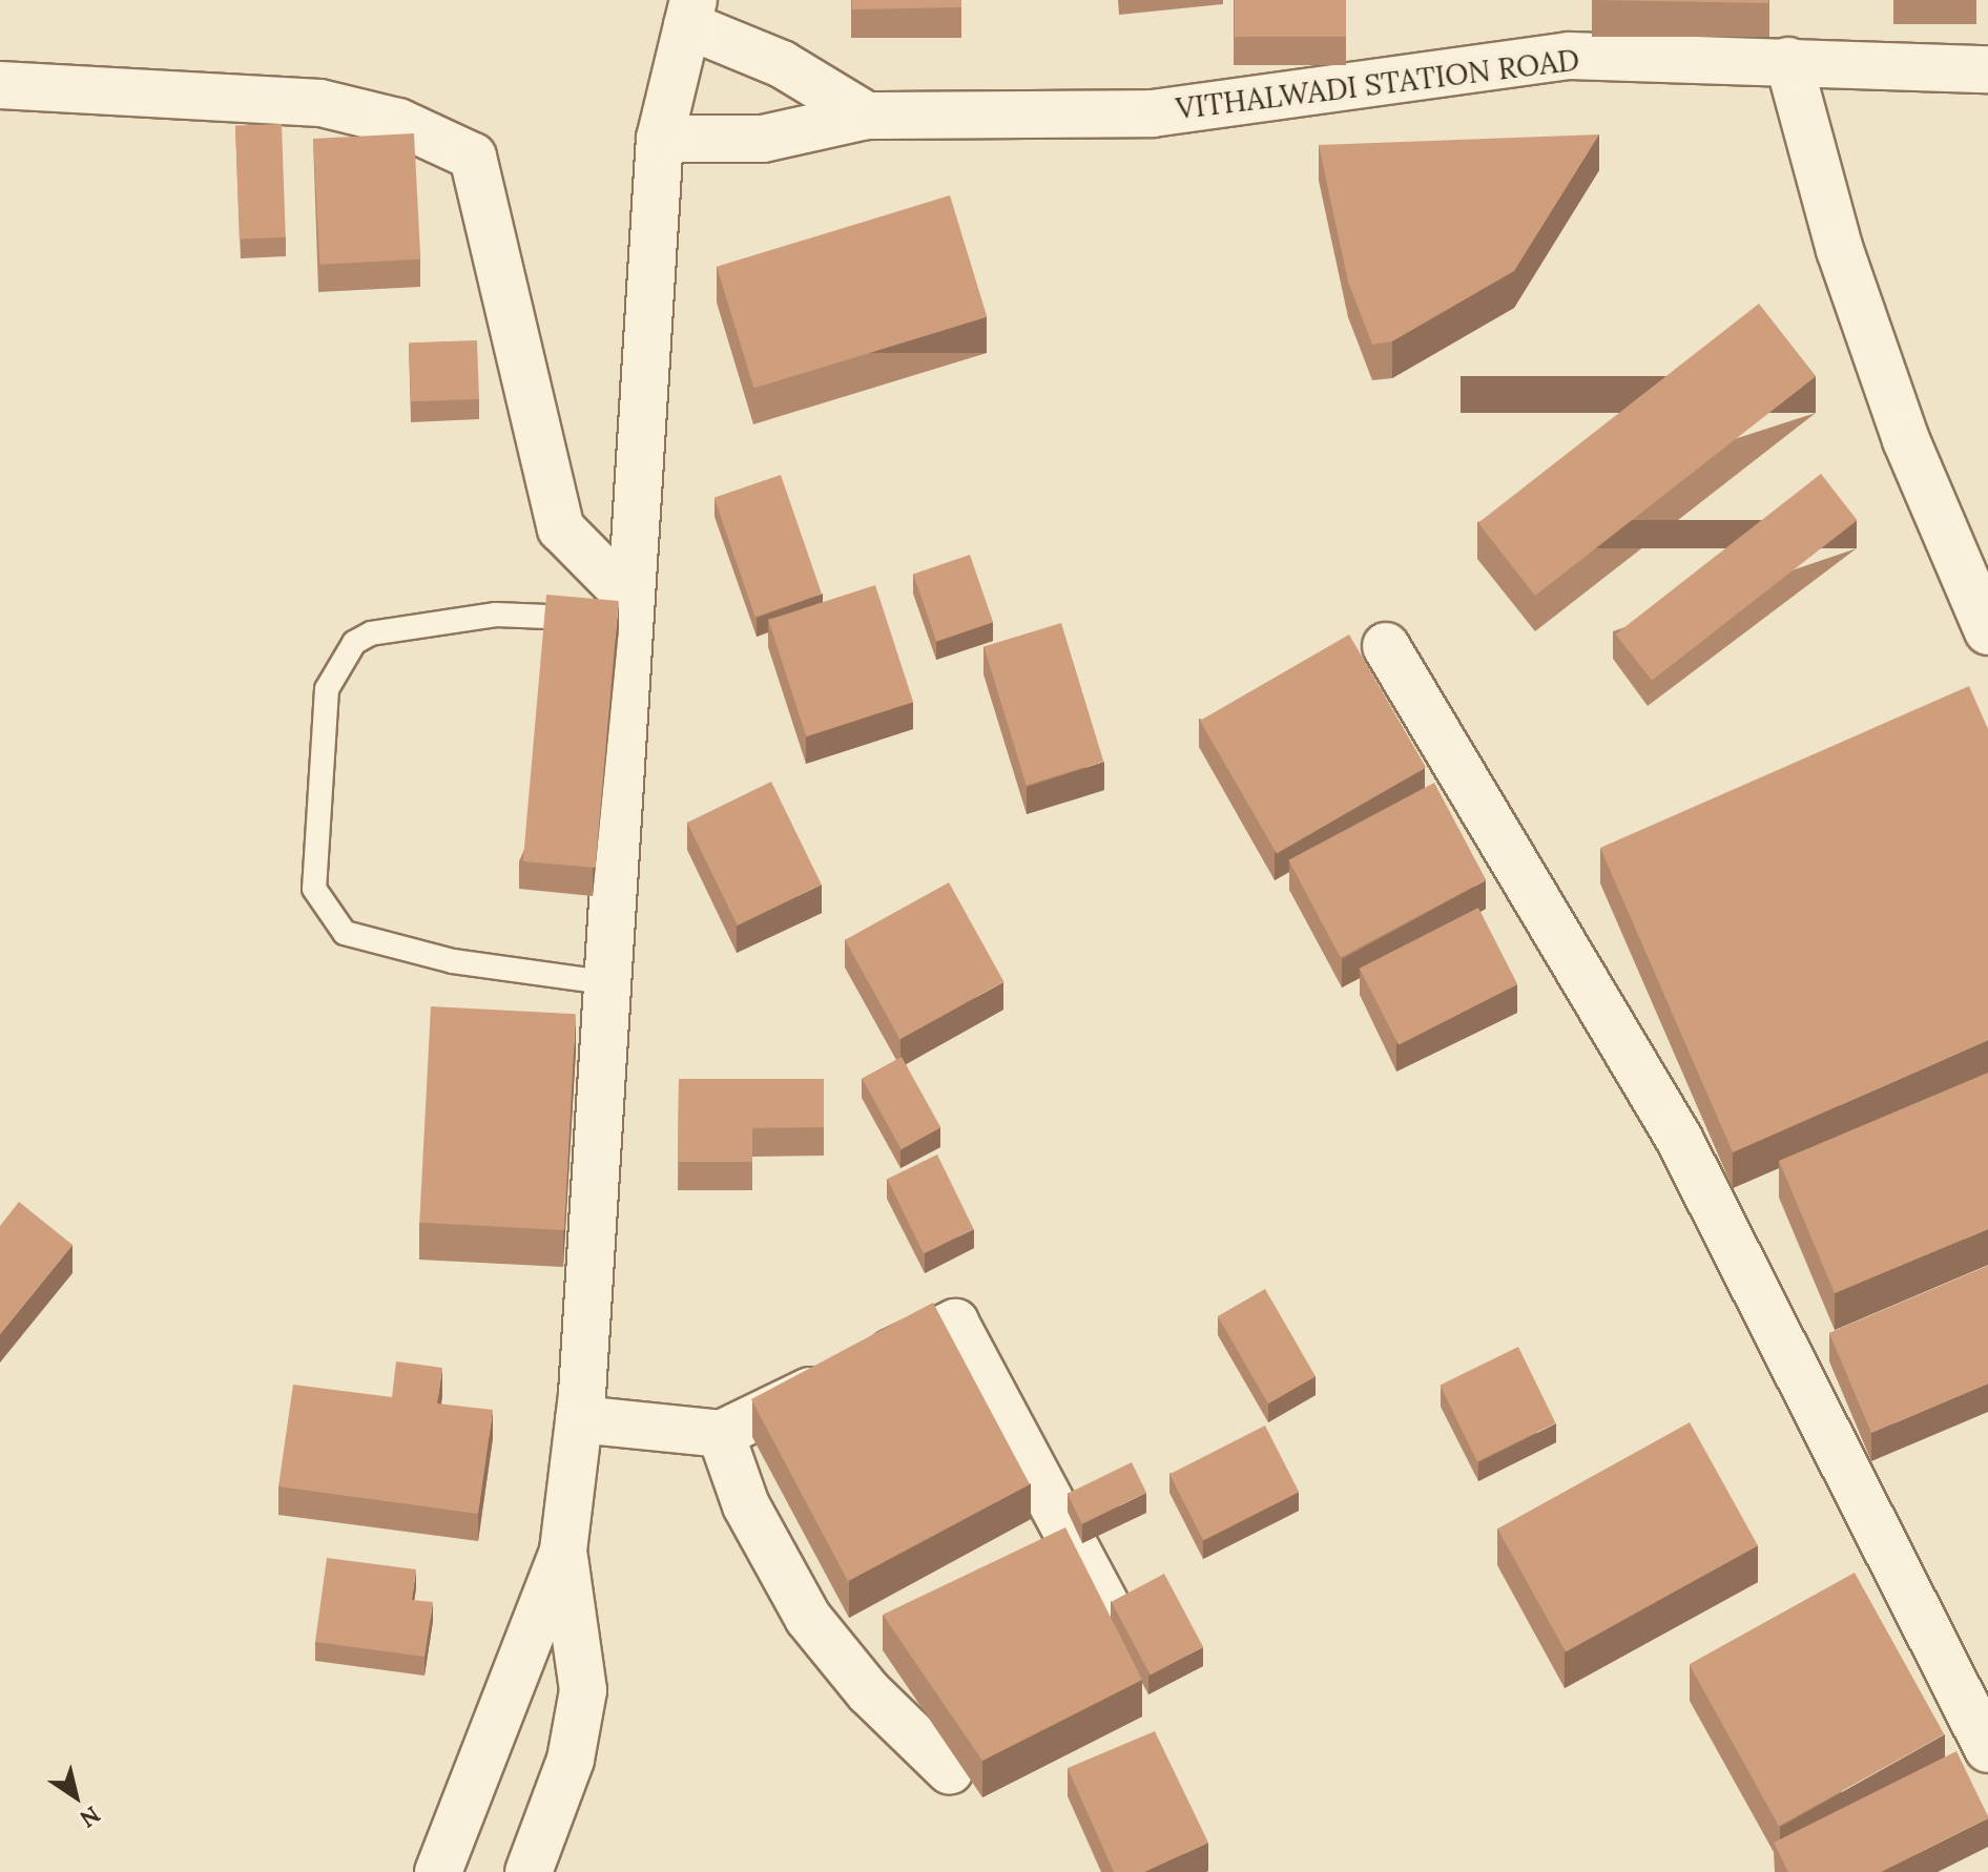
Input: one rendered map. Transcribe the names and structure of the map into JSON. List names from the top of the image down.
{
  "streets": {
    "street": ["VITHALWADI STATION ROAD"]
  },
  "north": "bottom right"
}
